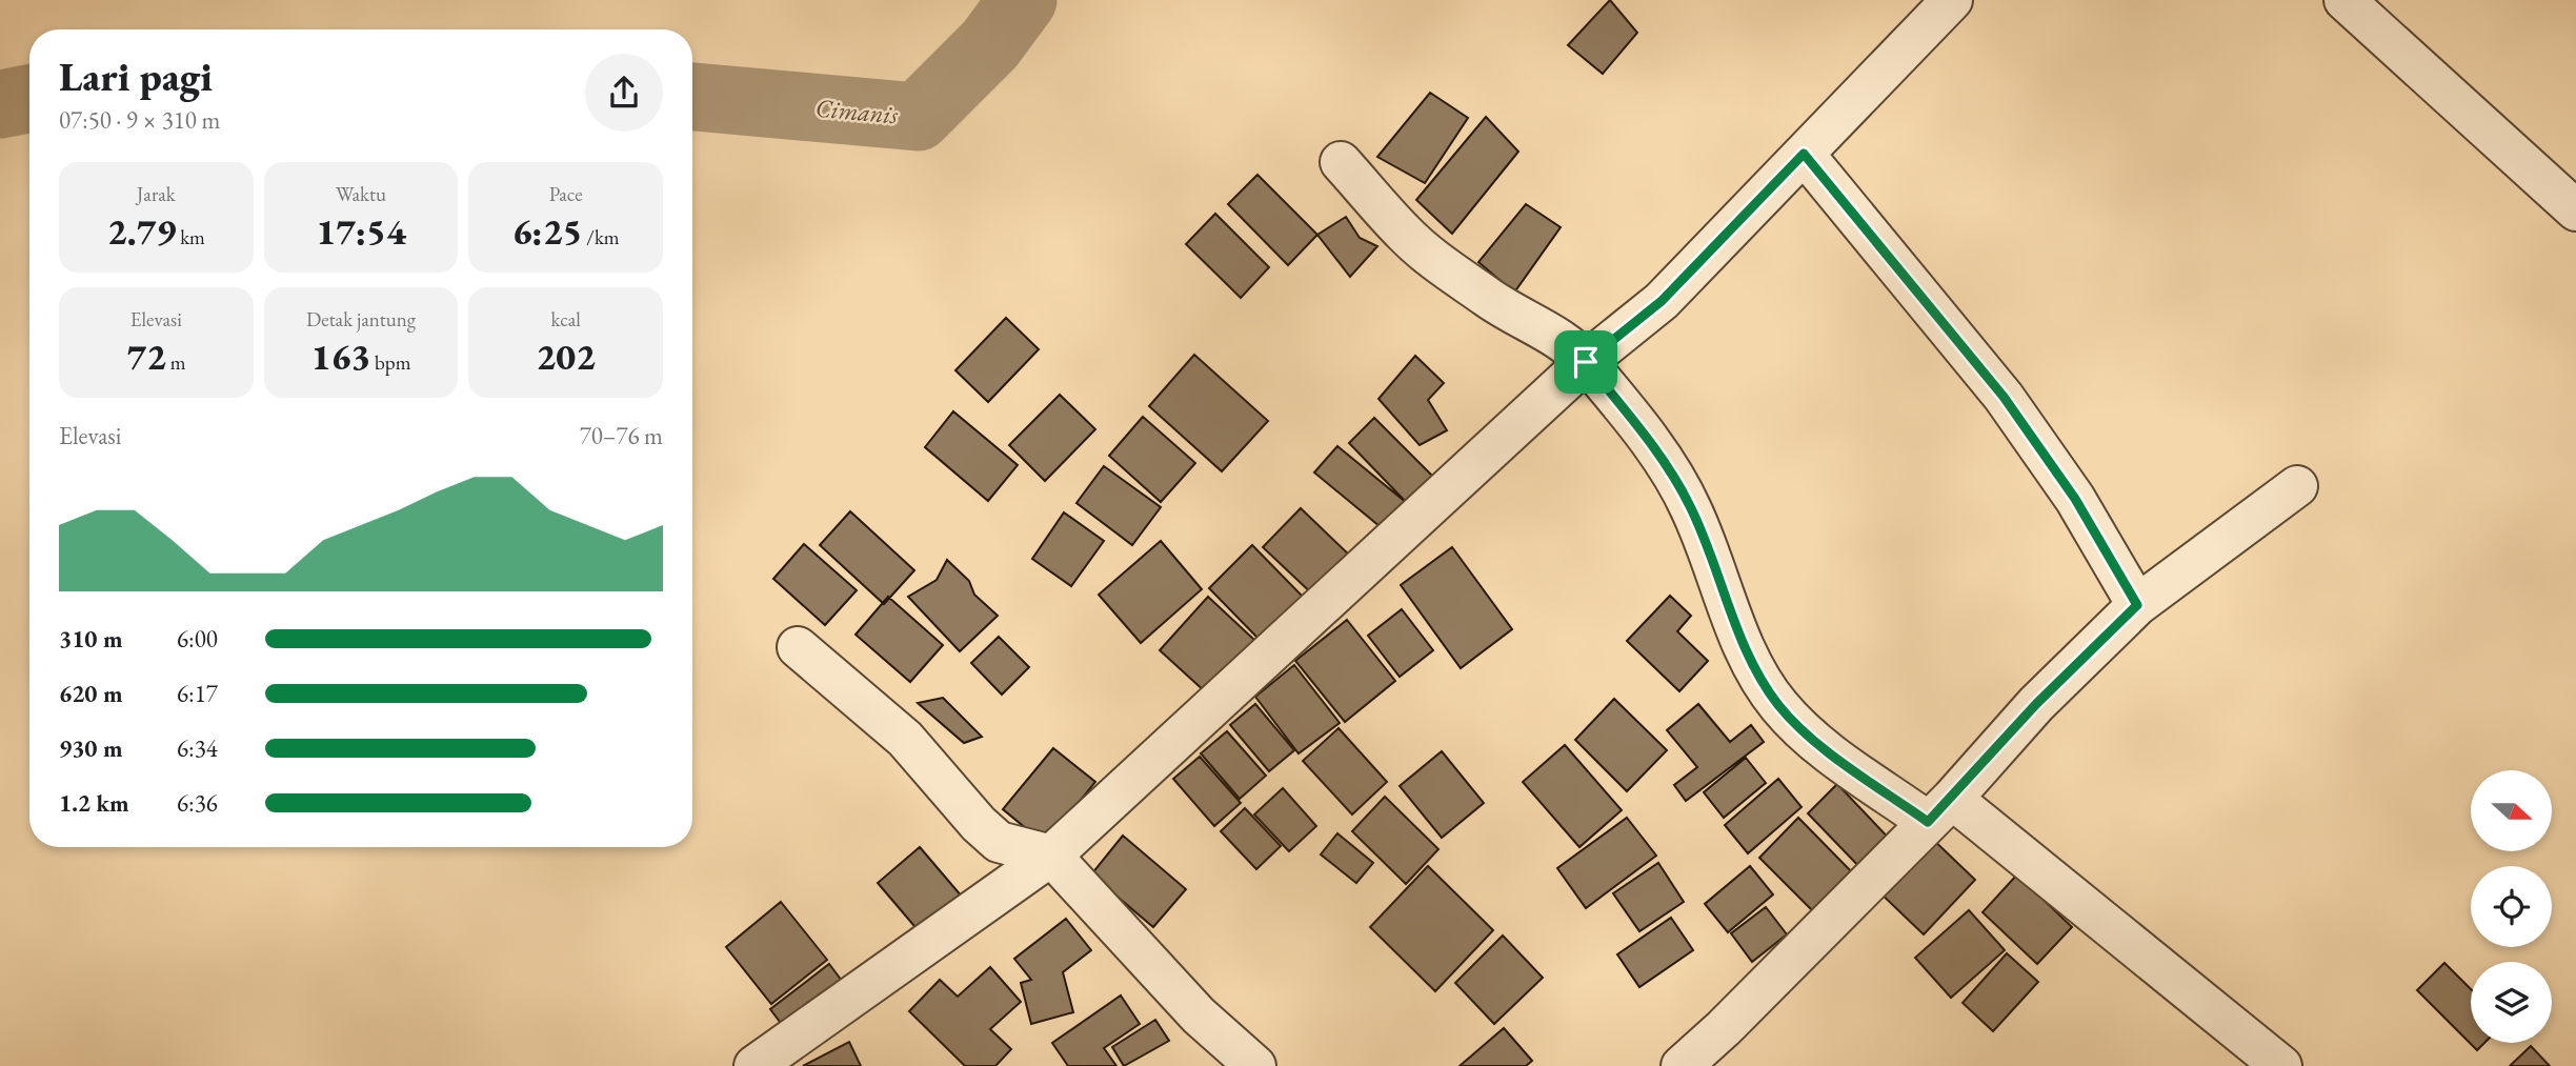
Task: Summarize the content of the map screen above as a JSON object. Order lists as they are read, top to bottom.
{
  "water": ["Cimanis"],
  "north": "right",
  "page": {
    "heading": ["Lari pagi", "07:50 · 9 × 310 m"],
    "stats": [
      ["Jarak", "2.79 km"],
      ["Waktu", "17:54"],
      ["Pace", "6:25 /km"],
      ["Elevasi", "72 m"],
      ["Detak jantung", "163 bpm"],
      ["kcal", "202"]
    ],
    "chart": ["Elevasi", "70–76 m"],
    "list": [
      {
        "name": "310 m",
        "note": "6:00"
      },
      {
        "name": "620 m",
        "note": "6:17"
      },
      {
        "name": "930 m",
        "note": "6:34"
      },
      {
        "name": "1.2 km",
        "note": "6:36"
      }
    ]
  }
}
